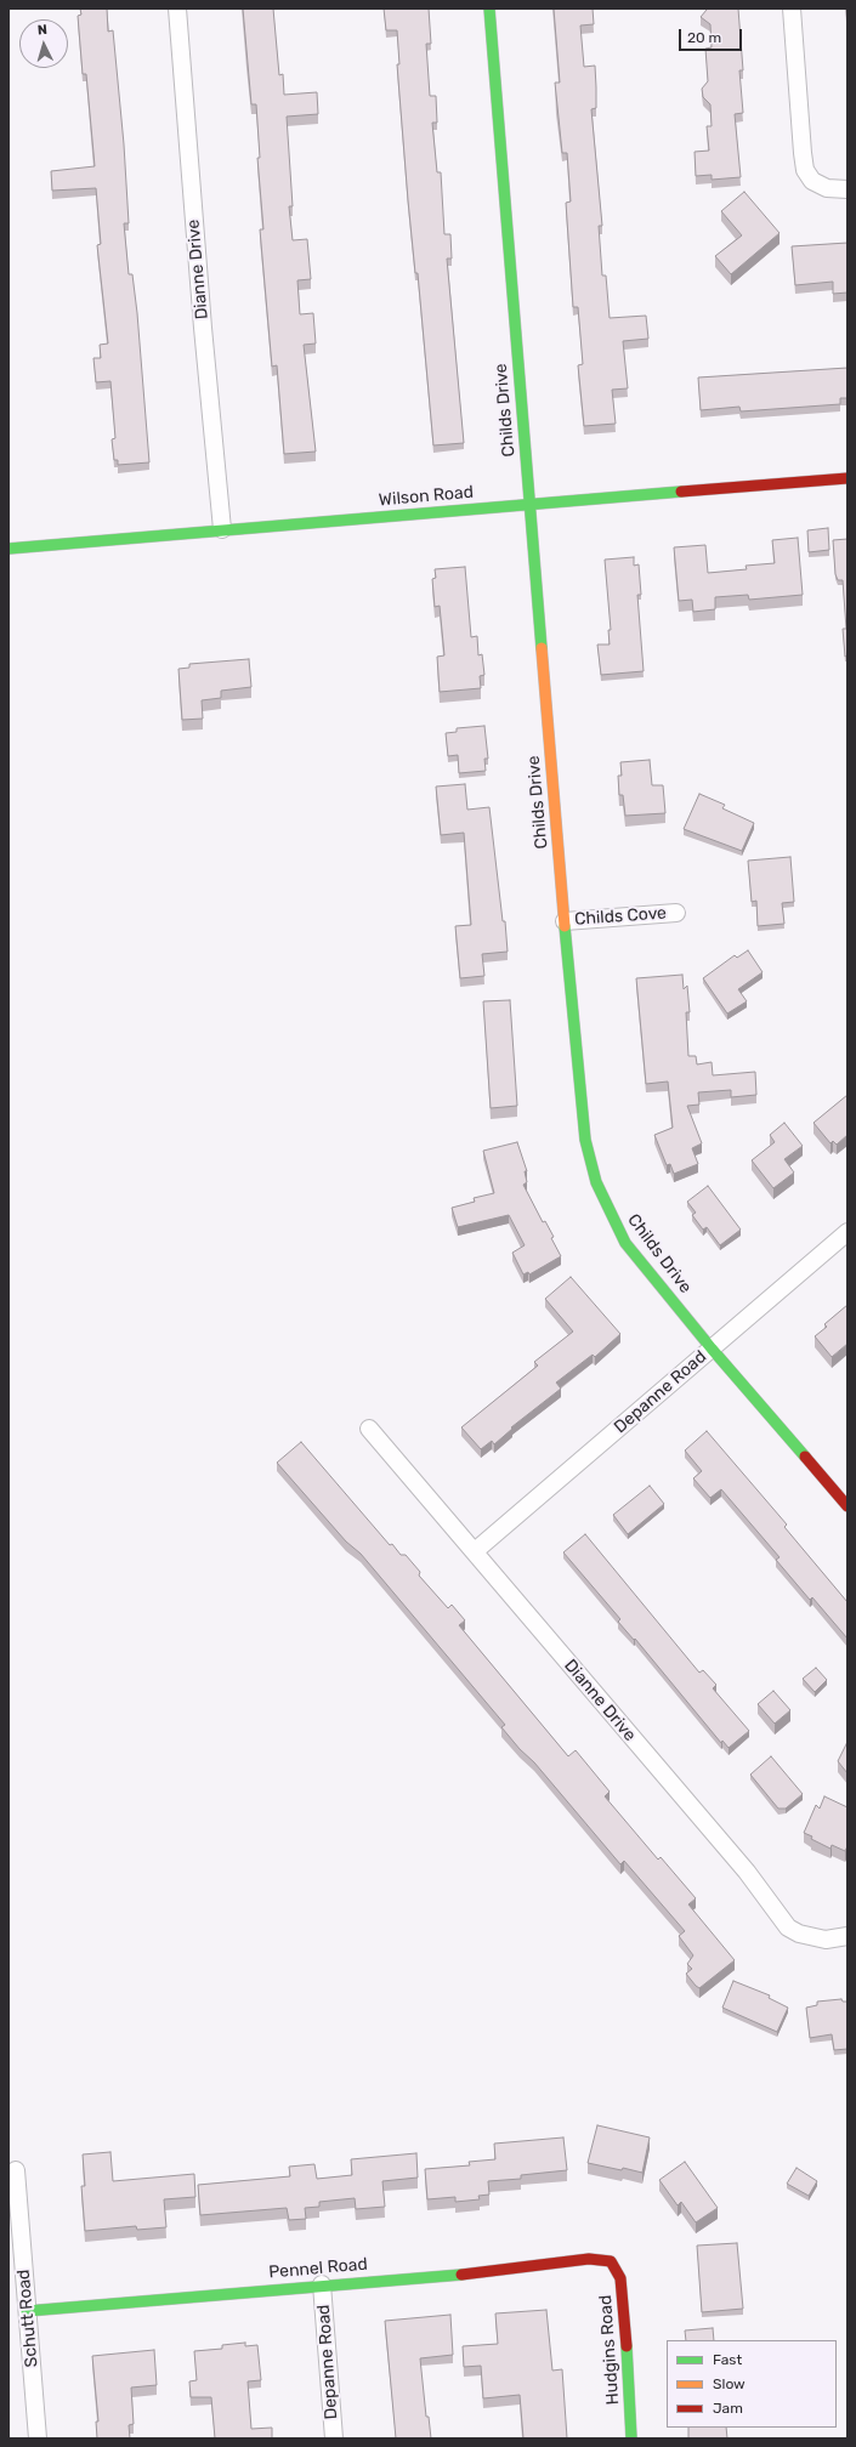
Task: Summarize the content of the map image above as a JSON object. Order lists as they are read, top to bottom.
{
  "streets": {
    "street": [
      "Dianne Drive",
      "Childs Drive",
      "Wilson Road",
      "Childs Cove",
      "Depanne Road",
      "Pennel Road",
      "Schutt Road",
      "Hudgins Road"
    ]
  },
  "crossings": [
    ["Dianne Drive", "Wilson Road"],
    ["Dianne Drive", "Depanne Road"],
    ["Childs Drive", "Wilson Road"],
    ["Childs Drive", "Childs Cove"],
    ["Childs Drive", "Depanne Road"],
    ["Depanne Road", "Pennel Road"],
    ["Pennel Road", "Schutt Road"],
    ["Pennel Road", "Hudgins Road"]
  ],
  "legend": ["Fast", "Slow", "Jam"],
  "scale_bar": "20 m",
  "north": "top"
}
